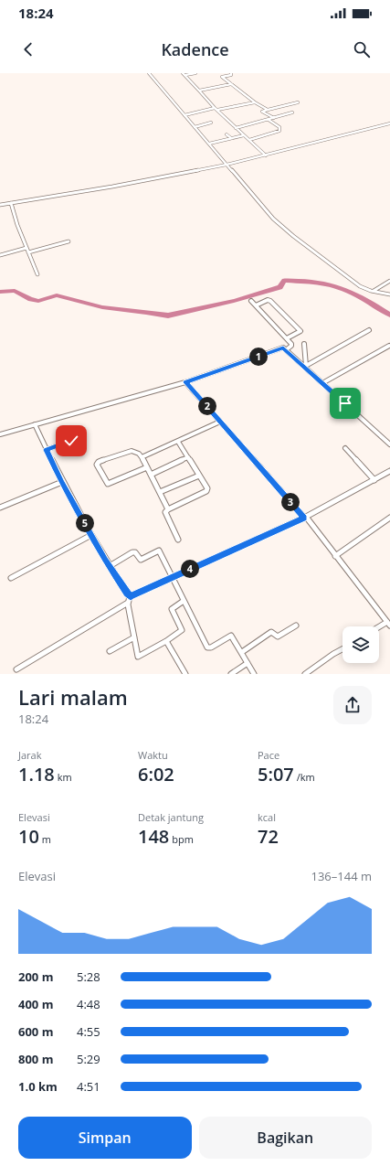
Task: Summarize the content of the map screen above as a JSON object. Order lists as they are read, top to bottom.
{
  "page": {
    "status": "18:24",
    "header": "Kadence",
    "pins": [
      "1",
      "2",
      "3",
      "5",
      "4"
    ],
    "heading": ["Lari malam", "18:24"],
    "stats": [
      ["Jarak", "1.18 km"],
      ["Waktu", "6:02"],
      ["Pace", "5:07 /km"],
      ["Elevasi", "10 m"],
      ["Detak jantung", "148 bpm"],
      ["kcal", "72"]
    ],
    "chart": ["Elevasi", "136–144 m"],
    "list": [
      {
        "name": "200 m",
        "note": "5:28"
      },
      {
        "name": "400 m",
        "note": "4:48"
      },
      {
        "name": "600 m",
        "note": "4:55"
      },
      {
        "name": "800 m",
        "note": "5:29"
      },
      {
        "name": "1.0 km",
        "note": "4:51"
      }
    ],
    "buttons": ["Simpan", "Bagikan"]
  }
}
